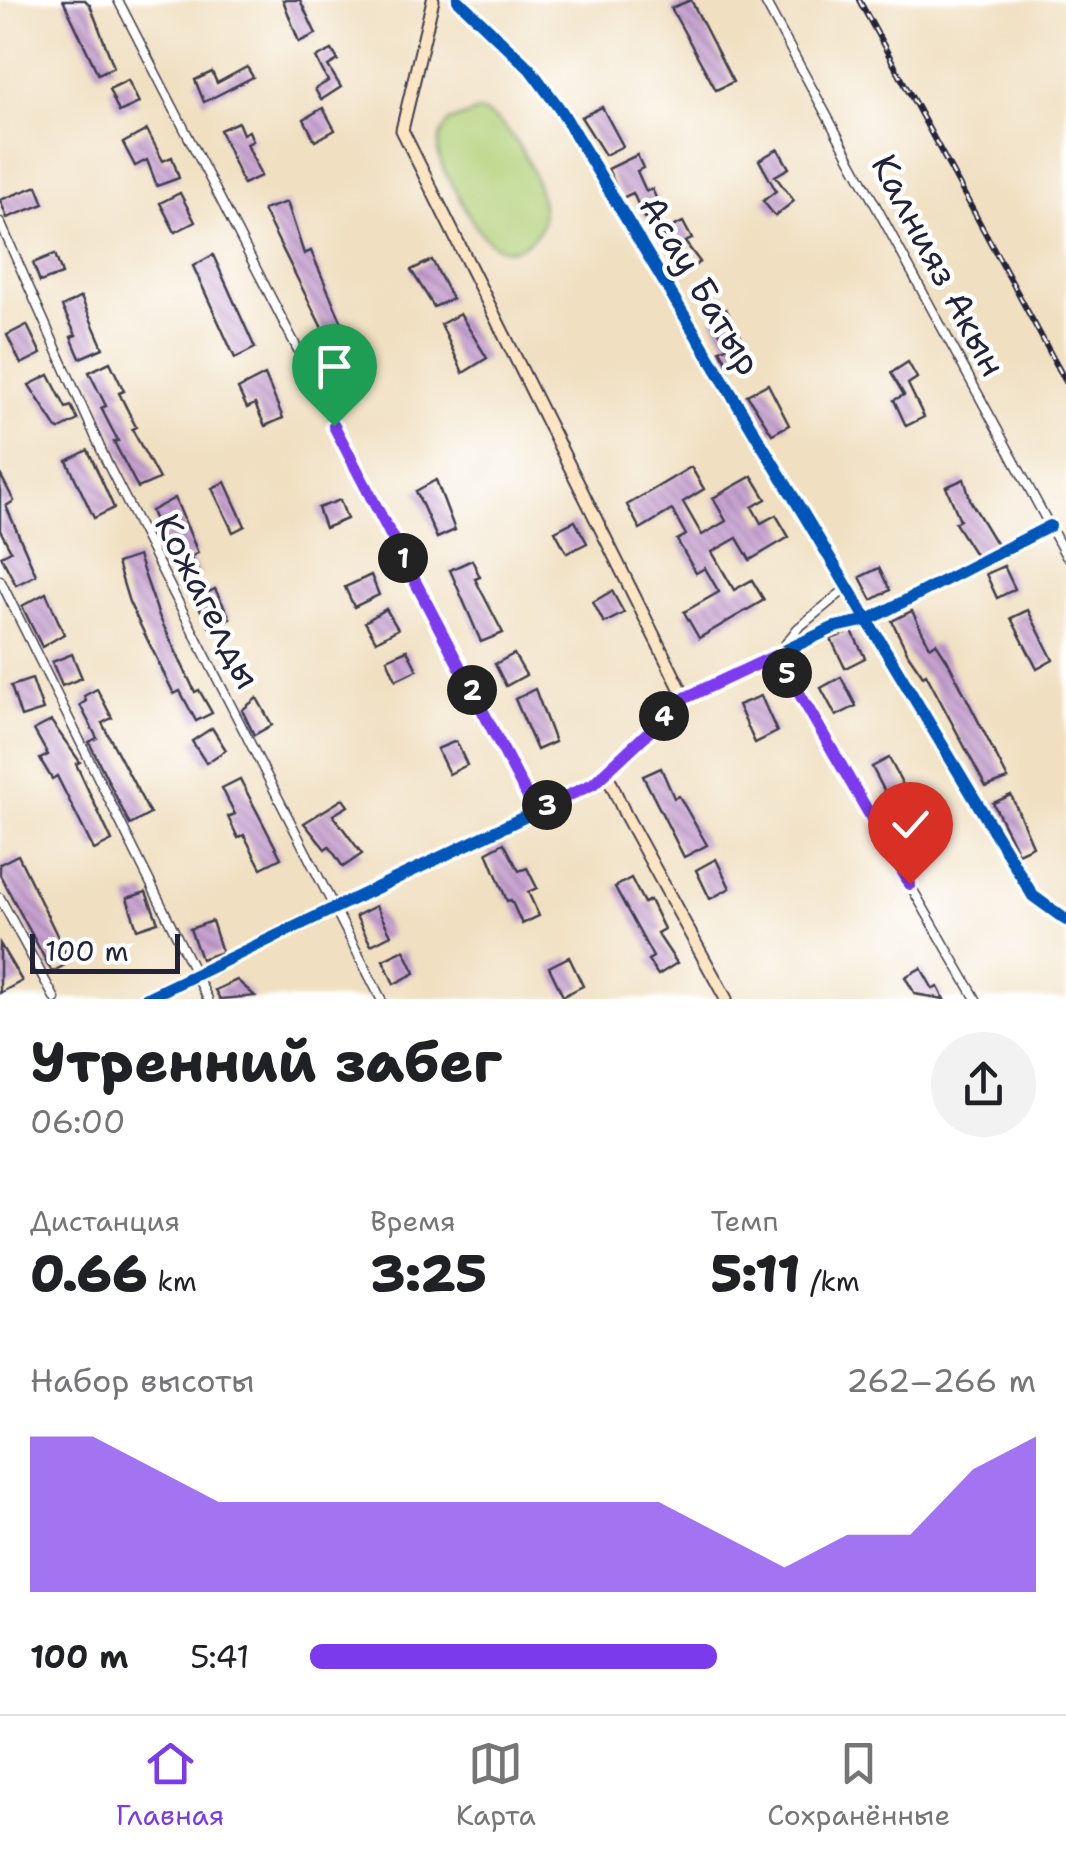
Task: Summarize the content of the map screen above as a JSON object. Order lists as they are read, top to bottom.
{
  "streets": {
    "street": ["Калнияз Акын", "Асау Батыр", "Кожагелды"]
  },
  "scale_bar": "100 m",
  "page": {
    "pins": [
      "1",
      "5",
      "2",
      "4",
      "3"
    ],
    "scale": "100 m",
    "heading": ["Утренний забег", "06:00"],
    "stats": [
      ["Дистанция", "0.66 km"],
      ["Время", "3:25"],
      ["Темп", "5:11 /km"]
    ],
    "chart": ["Набор высоты", "262–266 m"],
    "list": [
      {
        "name": "100 m",
        "note": "5:41"
      }
    ],
    "tabs": ["Главная", "Карта", "Сохранённые"]
  }
}
